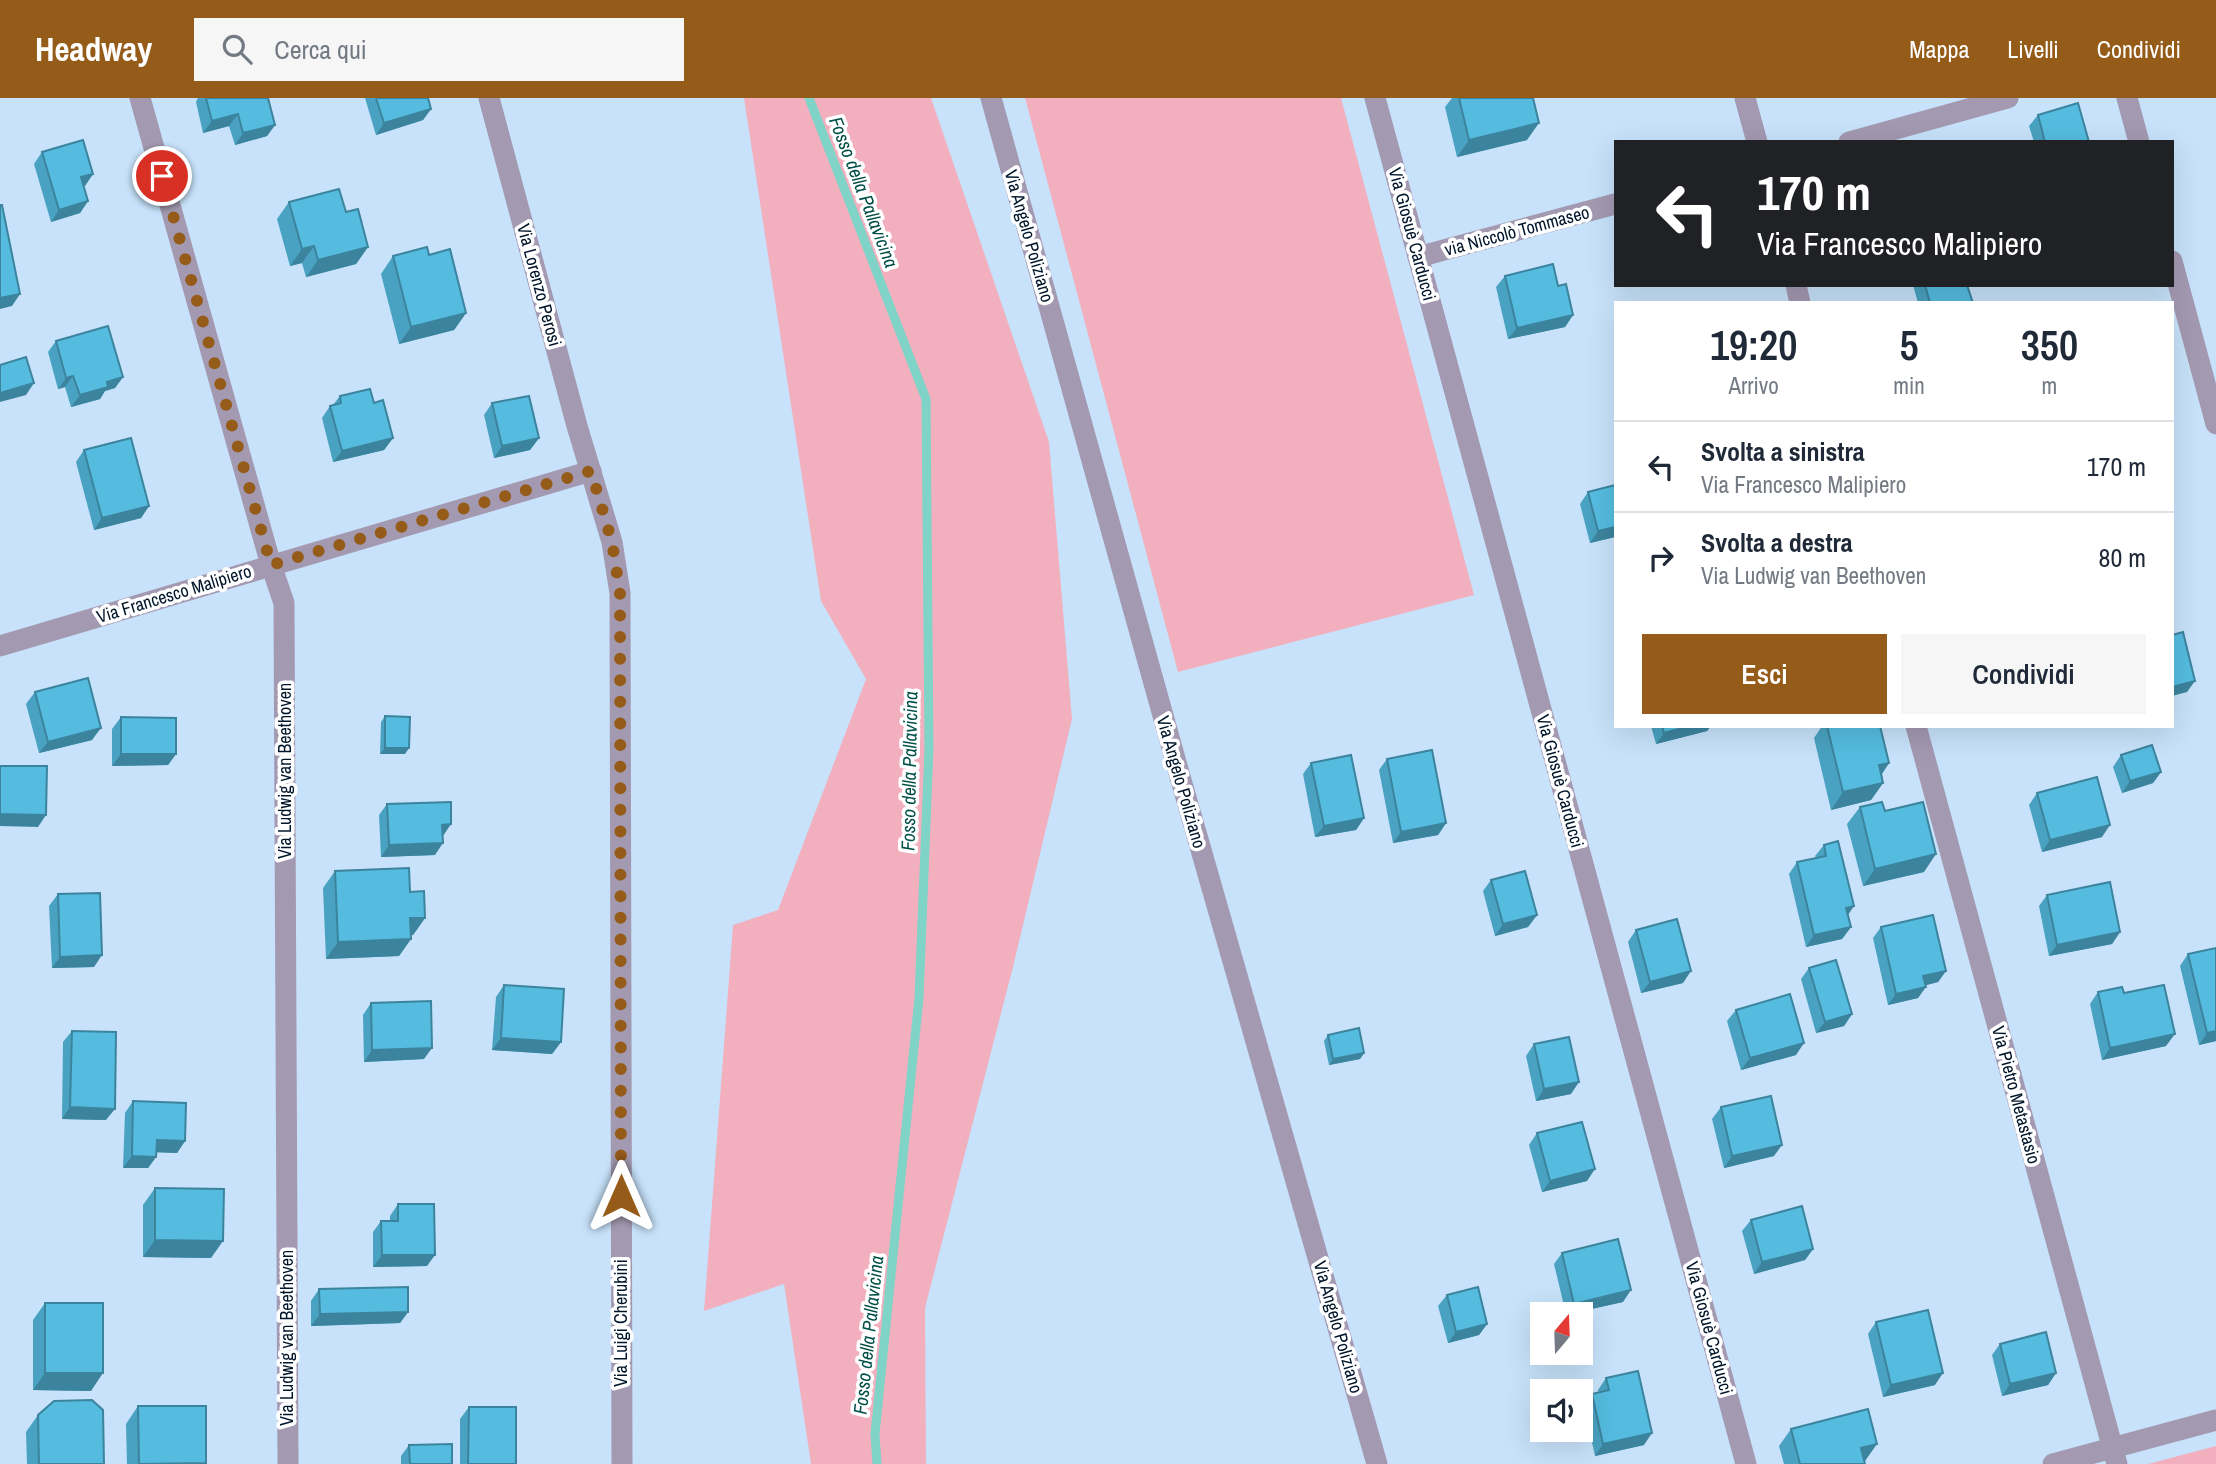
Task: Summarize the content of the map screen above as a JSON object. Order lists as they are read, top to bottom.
{
  "streets": {
    "street": [
      "via Niccolò Tommaseo",
      "Via Giosuè Carducci",
      "Via Angelo Poliziano",
      "Via Lorenzo Perosi",
      "Via Francesco Malipiero",
      "Via Ludwig van Beethoven",
      "Via Pietro Metastasio",
      "Via Luigi Cherubini"
    ]
  },
  "crossings": [
    ["via Niccolò Tommaseo", "Via Giosuè Carducci"],
    ["Via Lorenzo Perosi", "Via Francesco Malipiero"],
    ["Via Lorenzo Perosi", "Via Luigi Cherubini"],
    ["Via Francesco Malipiero", "Via Ludwig van Beethoven"],
    ["Via Francesco Malipiero", "Via Luigi Cherubini"]
  ],
  "water": ["Fosso della Pallavicina"],
  "north": "top",
  "page": {
    "header": "Headway",
    "search": "Cerca qui",
    "nav": ["Mappa", "Livelli", "Condividi"],
    "turn": ["170 m", "Via Francesco Malipiero"],
    "eta": [
      "19:20",
      "Arrivo",
      "5",
      "min",
      "350",
      "m"
    ],
    "list": [
      {
        "name": "Svolta a sinistra",
        "note": "Via Francesco Malipiero",
        "value": "170 m"
      },
      {
        "name": "Svolta a destra",
        "note": "Via Ludwig van Beethoven",
        "value": "80 m"
      }
    ],
    "buttons": ["Esci", "Condividi"]
  }
}
